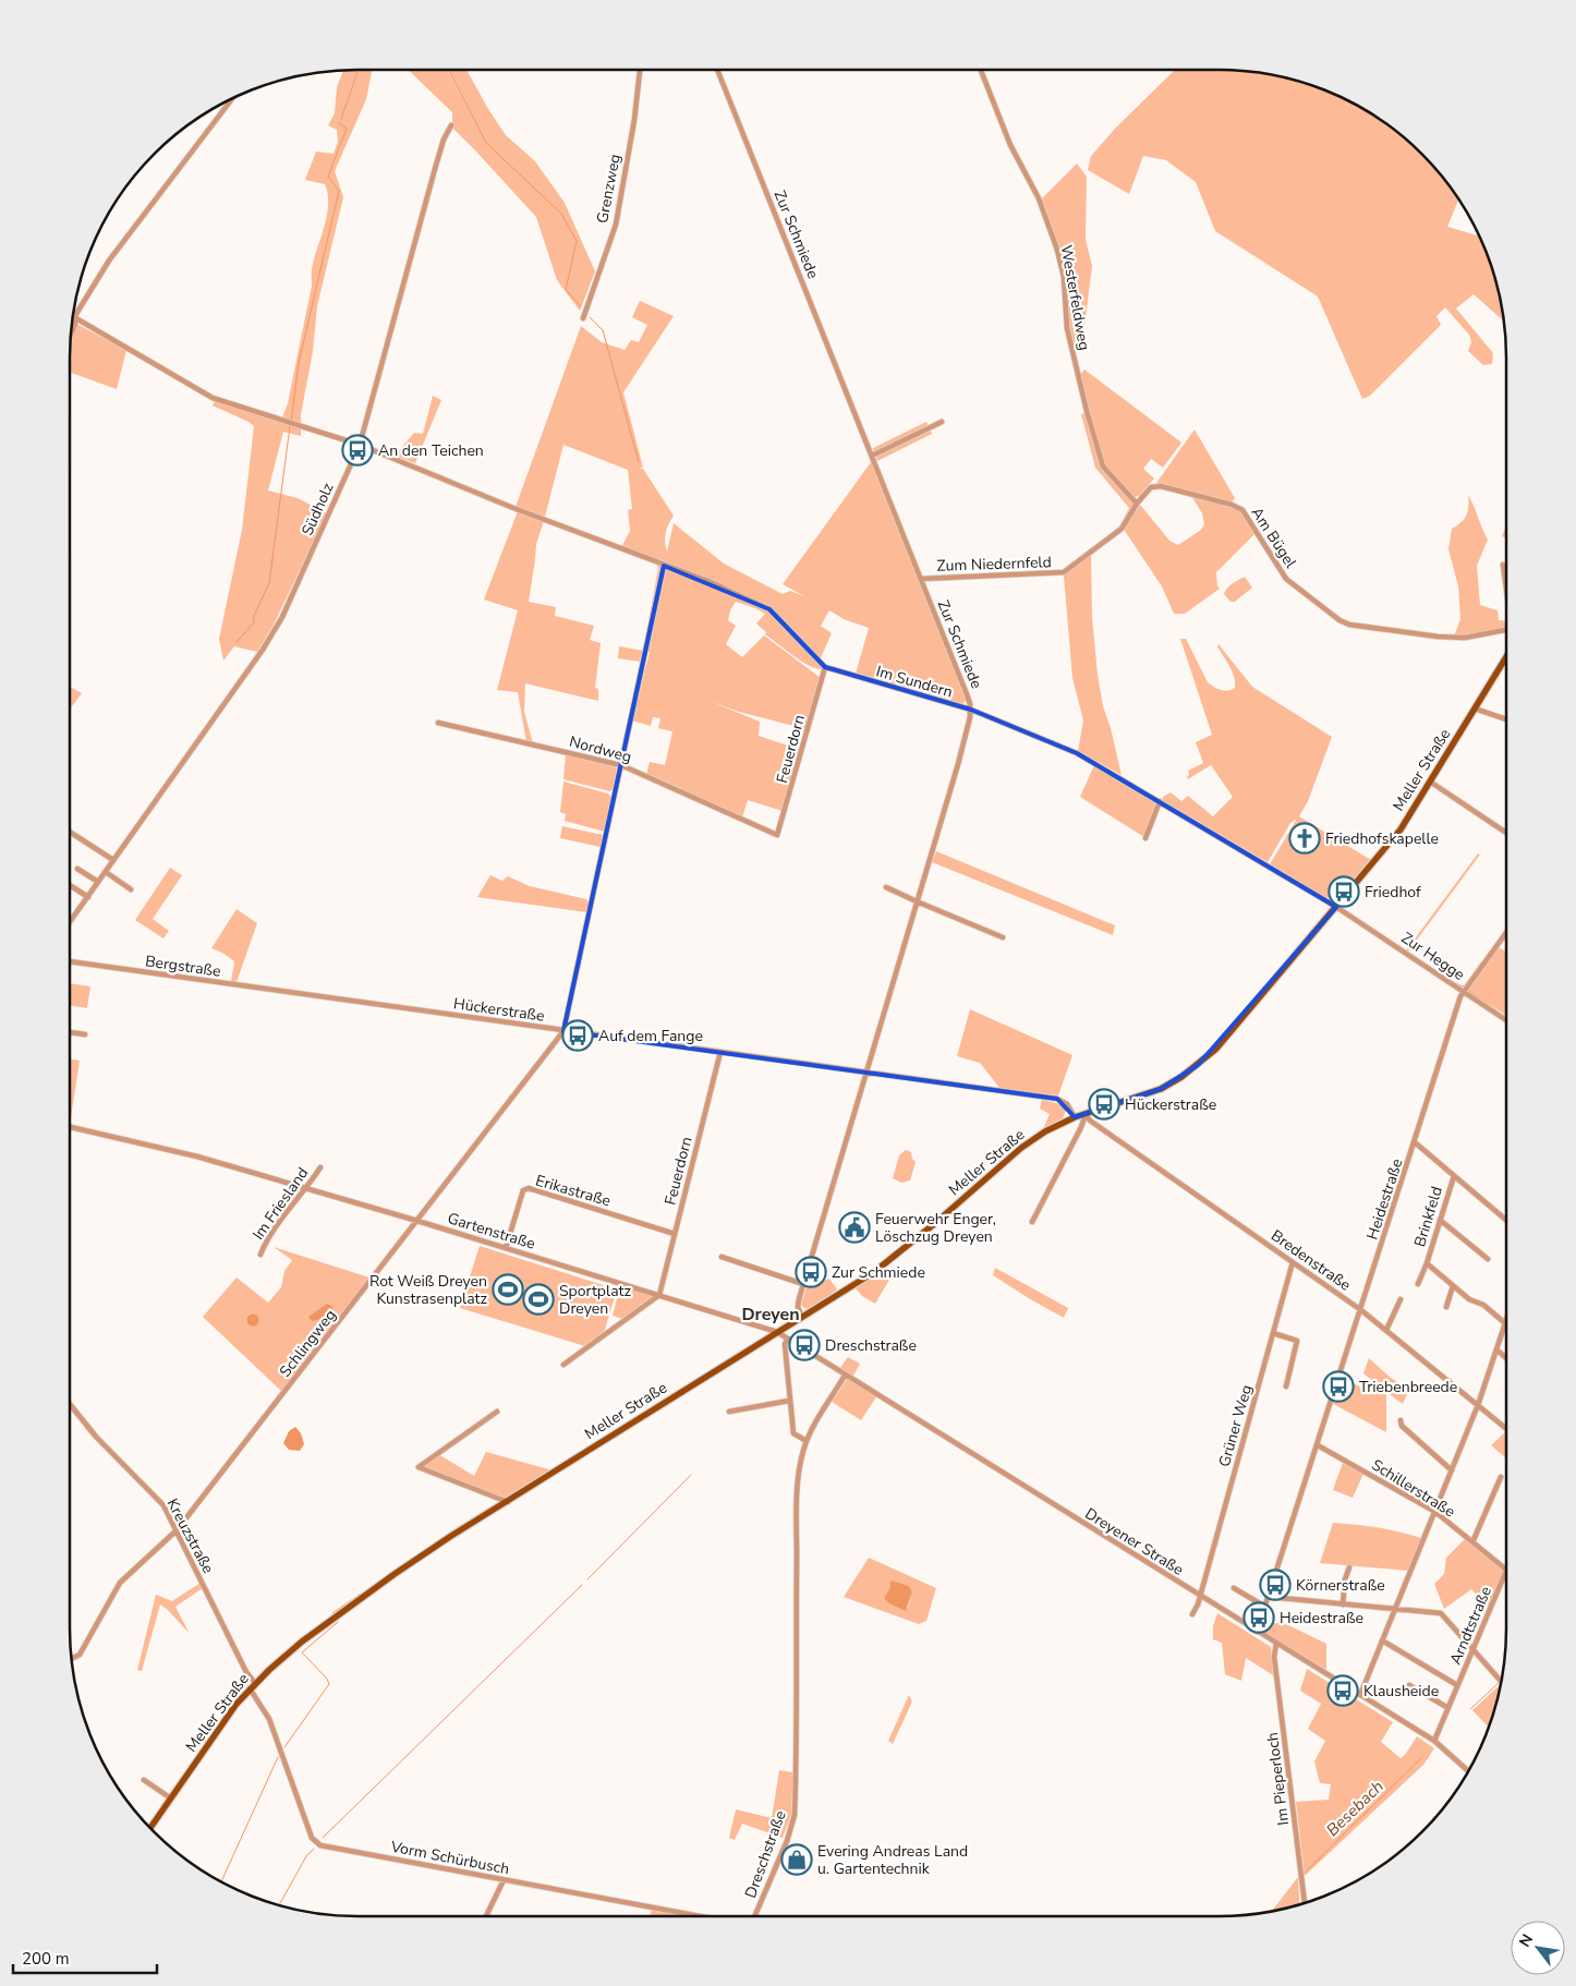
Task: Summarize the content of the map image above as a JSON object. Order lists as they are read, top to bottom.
{
  "streets": {
    "main road": ["Meller Straße"],
    "street": [
      "Grenzweg",
      "Zur Schmiede",
      "Westerfeldweg",
      "Südholz",
      "Am Bügel",
      "Zum Niedernfeld",
      "Im Sundern",
      "Nordweg",
      "Feuerdorn",
      "Zur Hegge",
      "Bergstraße",
      "Hückerstraße",
      "Erikastraße",
      "Heidestraße",
      "Im Friesland",
      "Brinkfeld",
      "Gartenstraße",
      "Bredenstraße",
      "Schlingweg",
      "Grüner Weg",
      "Schillerstraße",
      "Kreuzstraße",
      "Dreyener Straße",
      "Arndtstraße",
      "Im Pieperloch",
      "Dreschstraße",
      "Vorm Schürbusch"
    ]
  },
  "crossings": [
    ["Zur Schmiede", "Zum Niedernfeld"],
    ["Zur Schmiede", "Im Sundern"],
    ["Zur Schmiede", "Meller Straße"],
    ["Zur Schmiede", "Hückerstraße"],
    ["Westerfeldweg", "Am Bügel"],
    ["Westerfeldweg", "Zum Niedernfeld"],
    ["Südholz", "Im Sundern"],
    ["Am Bügel", "Zum Niedernfeld"],
    ["Im Sundern", "Feuerdorn"],
    ["Im Sundern", "Meller Straße"],
    ["Im Sundern", "Zur Hegge"],
    ["Nordweg", "Feuerdorn"],
    ["Feuerdorn", "Hückerstraße"],
    ["Feuerdorn", "Erikastraße"],
    ["Feuerdorn", "Gartenstraße"],
    ["Meller Straße", "Zur Hegge"],
    ["Meller Straße", "Hückerstraße"],
    ["Meller Straße", "Gartenstraße"],
    ["Meller Straße", "Bredenstraße"],
    ["Meller Straße", "Kreuzstraße"],
    ["Meller Straße", "Dreyener Straße"],
    ["Meller Straße", "Vorm Schürbusch"],
    ["Zur Hegge", "Heidestraße"],
    ["Bergstraße", "Hückerstraße"],
    ["Hückerstraße", "Schlingweg"],
    ["Erikastraße", "Gartenstraße"],
    ["Heidestraße", "Bredenstraße"],
    ["Heidestraße", "Schillerstraße"],
    ["Heidestraße", "Dreyener Straße"],
    ["Im Friesland", "Gartenstraße"],
    ["Gartenstraße", "Schlingweg"],
    ["Gartenstraße", "Dreyener Straße"],
    ["Bredenstraße", "Grüner Weg"],
    ["Schlingweg", "Kreuzstraße"],
    ["Grüner Weg", "Dreyener Straße"],
    ["Schillerstraße", "Arndtstraße"],
    ["Kreuzstraße", "Vorm Schürbusch"],
    ["Dreyener Straße", "Arndtstraße"],
    ["Dreyener Straße", "Im Pieperloch"],
    ["Dreyener Straße", "Dreschstraße"]
  ],
  "districts": ["Dreyen"],
  "water": ["Besebach"],
  "places": {
    "bus stop": [
      "An den Teichen",
      "Friedhof",
      "Auf dem Fange",
      "Hückerstraße",
      "Zur Schmiede",
      "Dreschstraße",
      "Triebenbreede",
      "Körnerstraße",
      "Heidestraße",
      "Klausheide"
    ],
    "church": ["Friedhofskapelle"],
    "public building": ["Feuerwehr Enger, Löschzug Dreyen"],
    "sports": ["Rot Weiß Dreyen Kunstrasenplatz", "Sportplatz Dreyen"],
    "shop": ["Evering Andreas Land u. Gartentechnik"]
  },
  "scale_bar": "200 m",
  "north": "top left"
}
